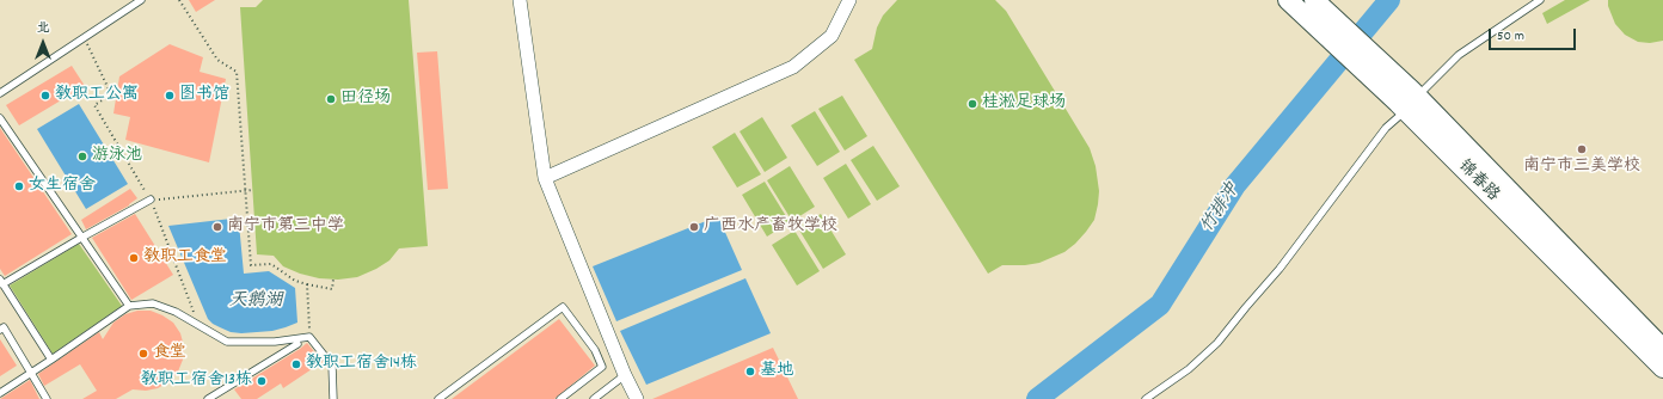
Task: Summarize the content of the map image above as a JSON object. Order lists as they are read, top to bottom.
{
  "streets": {
    "main road": ["锦春路"]
  },
  "water": ["竹排冲", "天鹅湖"],
  "places": [
    "教职工公寓",
    "图书馆",
    "田径场",
    "桂淞足球场",
    "南宁市三美学校",
    "游泳池",
    "女生宿舍",
    "南宁市第三中学",
    "广西水产畜牧学校",
    "教职工食堂",
    "食堂",
    "教职工宿舍14栋",
    "基地",
    "教职工宿舍13栋"
  ],
  "scale_bar": "50 m",
  "north": "top"
}
